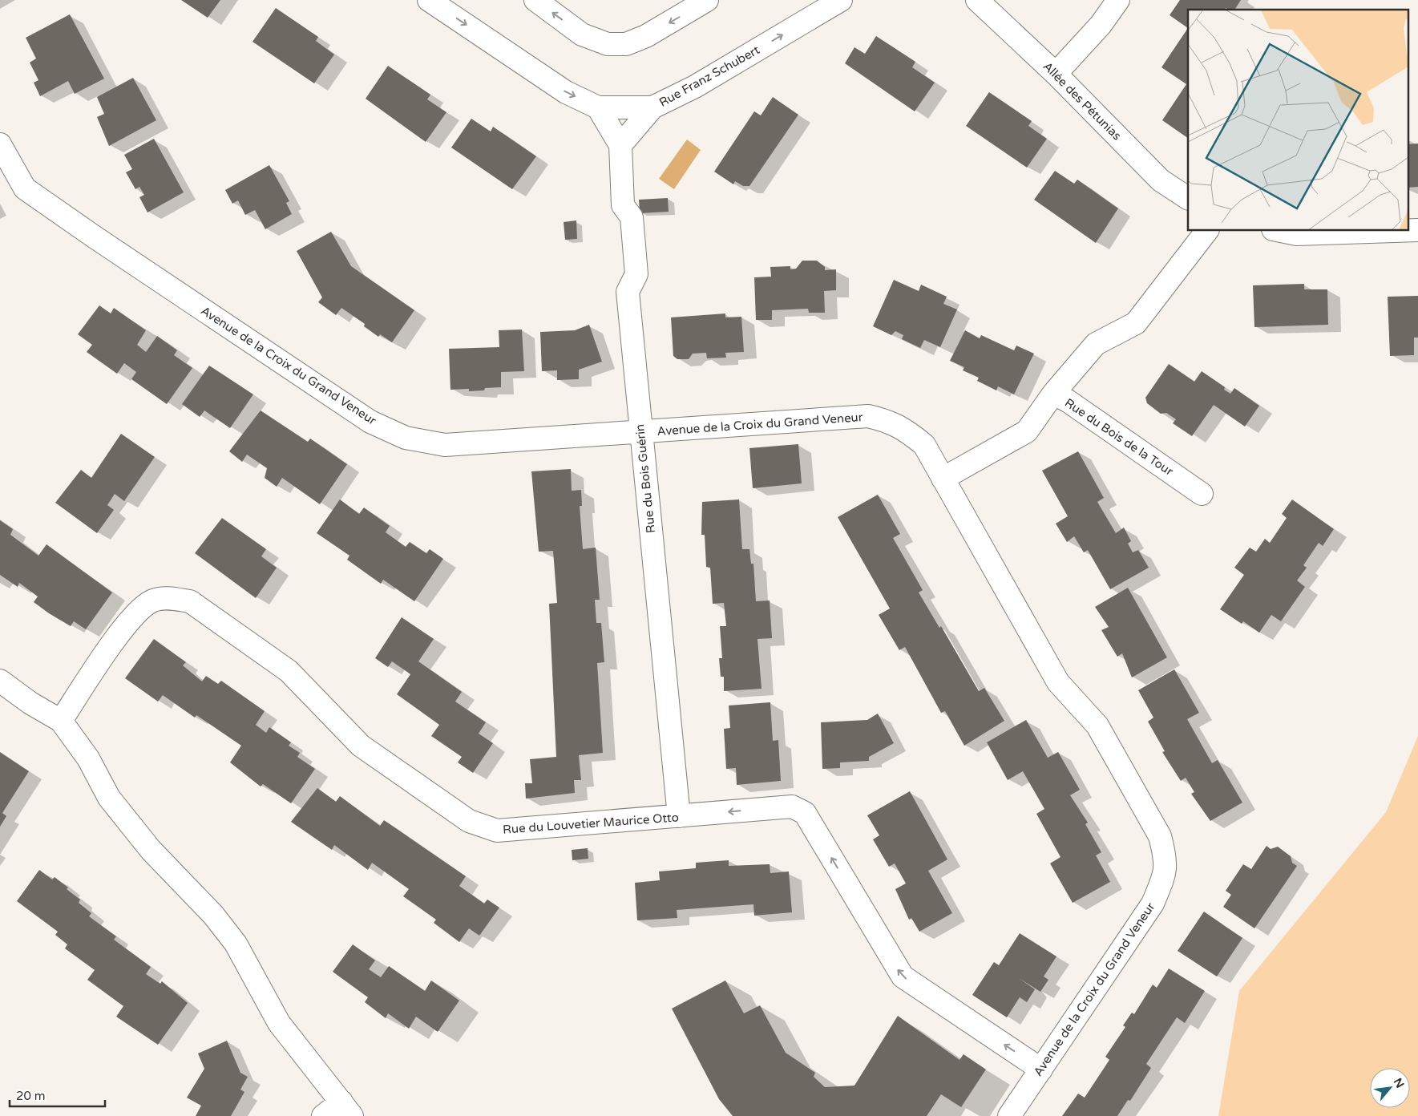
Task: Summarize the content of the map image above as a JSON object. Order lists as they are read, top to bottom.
{
  "streets": {
    "street": [
      "Rue Franz Schubert",
      "Allée des Pétunias",
      "Avenue de la Croix du Grand Veneur",
      "Rue du Bois de la Tour",
      "Rue du Bois Guérin",
      "Rue du Louvetier Maurice Otto"
    ]
  },
  "crossings": [
    ["Rue Franz Schubert", "Rue du Bois Guérin"],
    ["Avenue de la Croix du Grand Veneur", "Rue du Bois de la Tour"],
    ["Avenue de la Croix du Grand Veneur", "Rue du Bois Guérin"],
    ["Avenue de la Croix du Grand Veneur", "Rue du Louvetier Maurice Otto"],
    ["Rue du Bois Guérin", "Rue du Louvetier Maurice Otto"]
  ],
  "one_way": ["Rue Franz Schubert", "Rue du Louvetier Maurice Otto"],
  "scale_bar": "20 m",
  "north": "top right"
}
